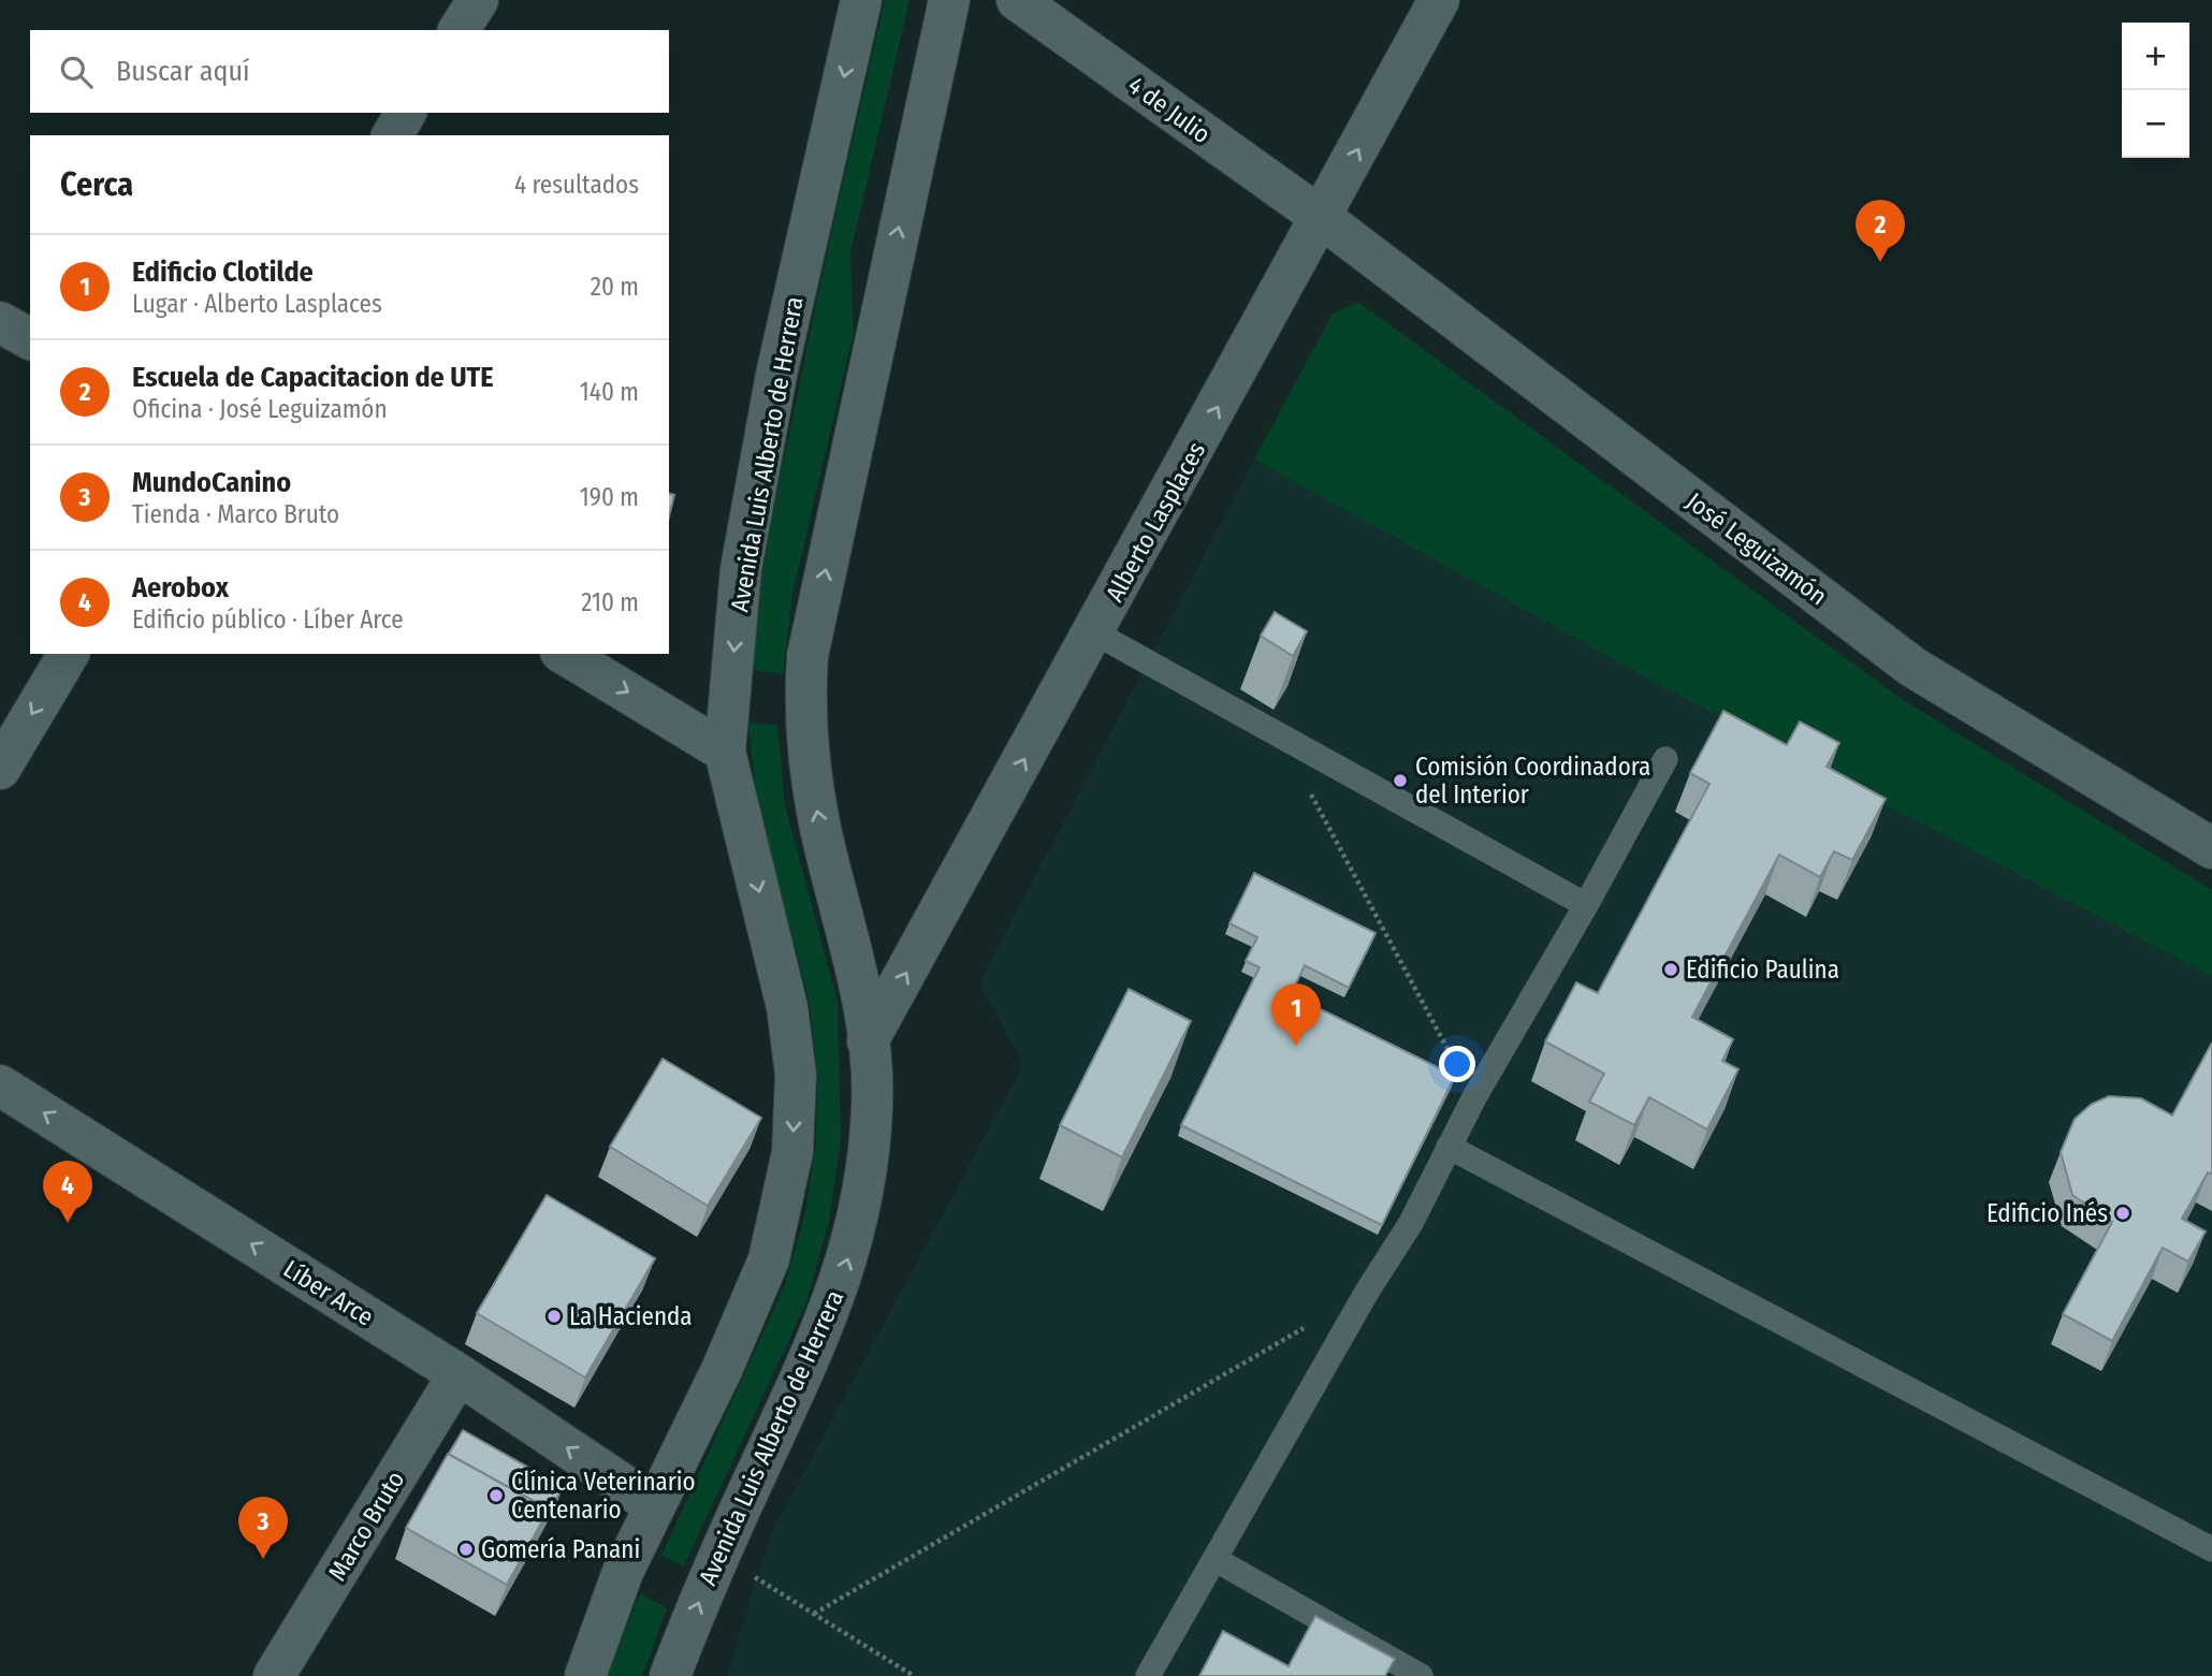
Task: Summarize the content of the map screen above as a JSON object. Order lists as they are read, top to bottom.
{
  "streets": {
    "street": [
      "4 de Julio",
      "Avenida Luis Alberto de Herrera",
      "Alberto Lasplaces",
      "José Leguizamón",
      "Líber Arce",
      "Marco Bruto"
    ]
  },
  "crossings": [
    ["4 de Julio", "Alberto Lasplaces"],
    ["4 de Julio", "José Leguizamón"],
    ["Avenida Luis Alberto de Herrera", "Alberto Lasplaces"],
    ["Avenida Luis Alberto de Herrera", "Líber Arce"],
    ["Alberto Lasplaces", "José Leguizamón"],
    ["Líber Arce", "Marco Bruto"]
  ],
  "one_way": ["Alberto Lasplaces", "Líber Arce"],
  "places": [
    "Comisión Coordinadora del Interior",
    "Edificio Paulina",
    "Edificio Inés",
    "La Hacienda",
    "Clínica Veterinario Centenario",
    "Gomería Panani"
  ],
  "page": {
    "map_buttons": ["+", "−"],
    "search": "Buscar aquí",
    "heading": ["Cerca", "4 resultados"],
    "pins": [
      "2",
      "1",
      "4",
      "3"
    ],
    "list": [
      {
        "mark": "1",
        "name": "Edificio Clotilde",
        "note": "Lugar · Alberto Lasplaces",
        "value": "20 m"
      },
      {
        "mark": "2",
        "name": "Escuela de Capacitacion de UTE",
        "note": "Oficina · José Leguizamón",
        "value": "140 m"
      },
      {
        "mark": "3",
        "name": "MundoCanino",
        "note": "Tienda · Marco Bruto",
        "value": "190 m"
      },
      {
        "mark": "4",
        "name": "Aerobox",
        "note": "Edificio público · Líber Arce",
        "value": "210 m"
      }
    ]
  }
}
